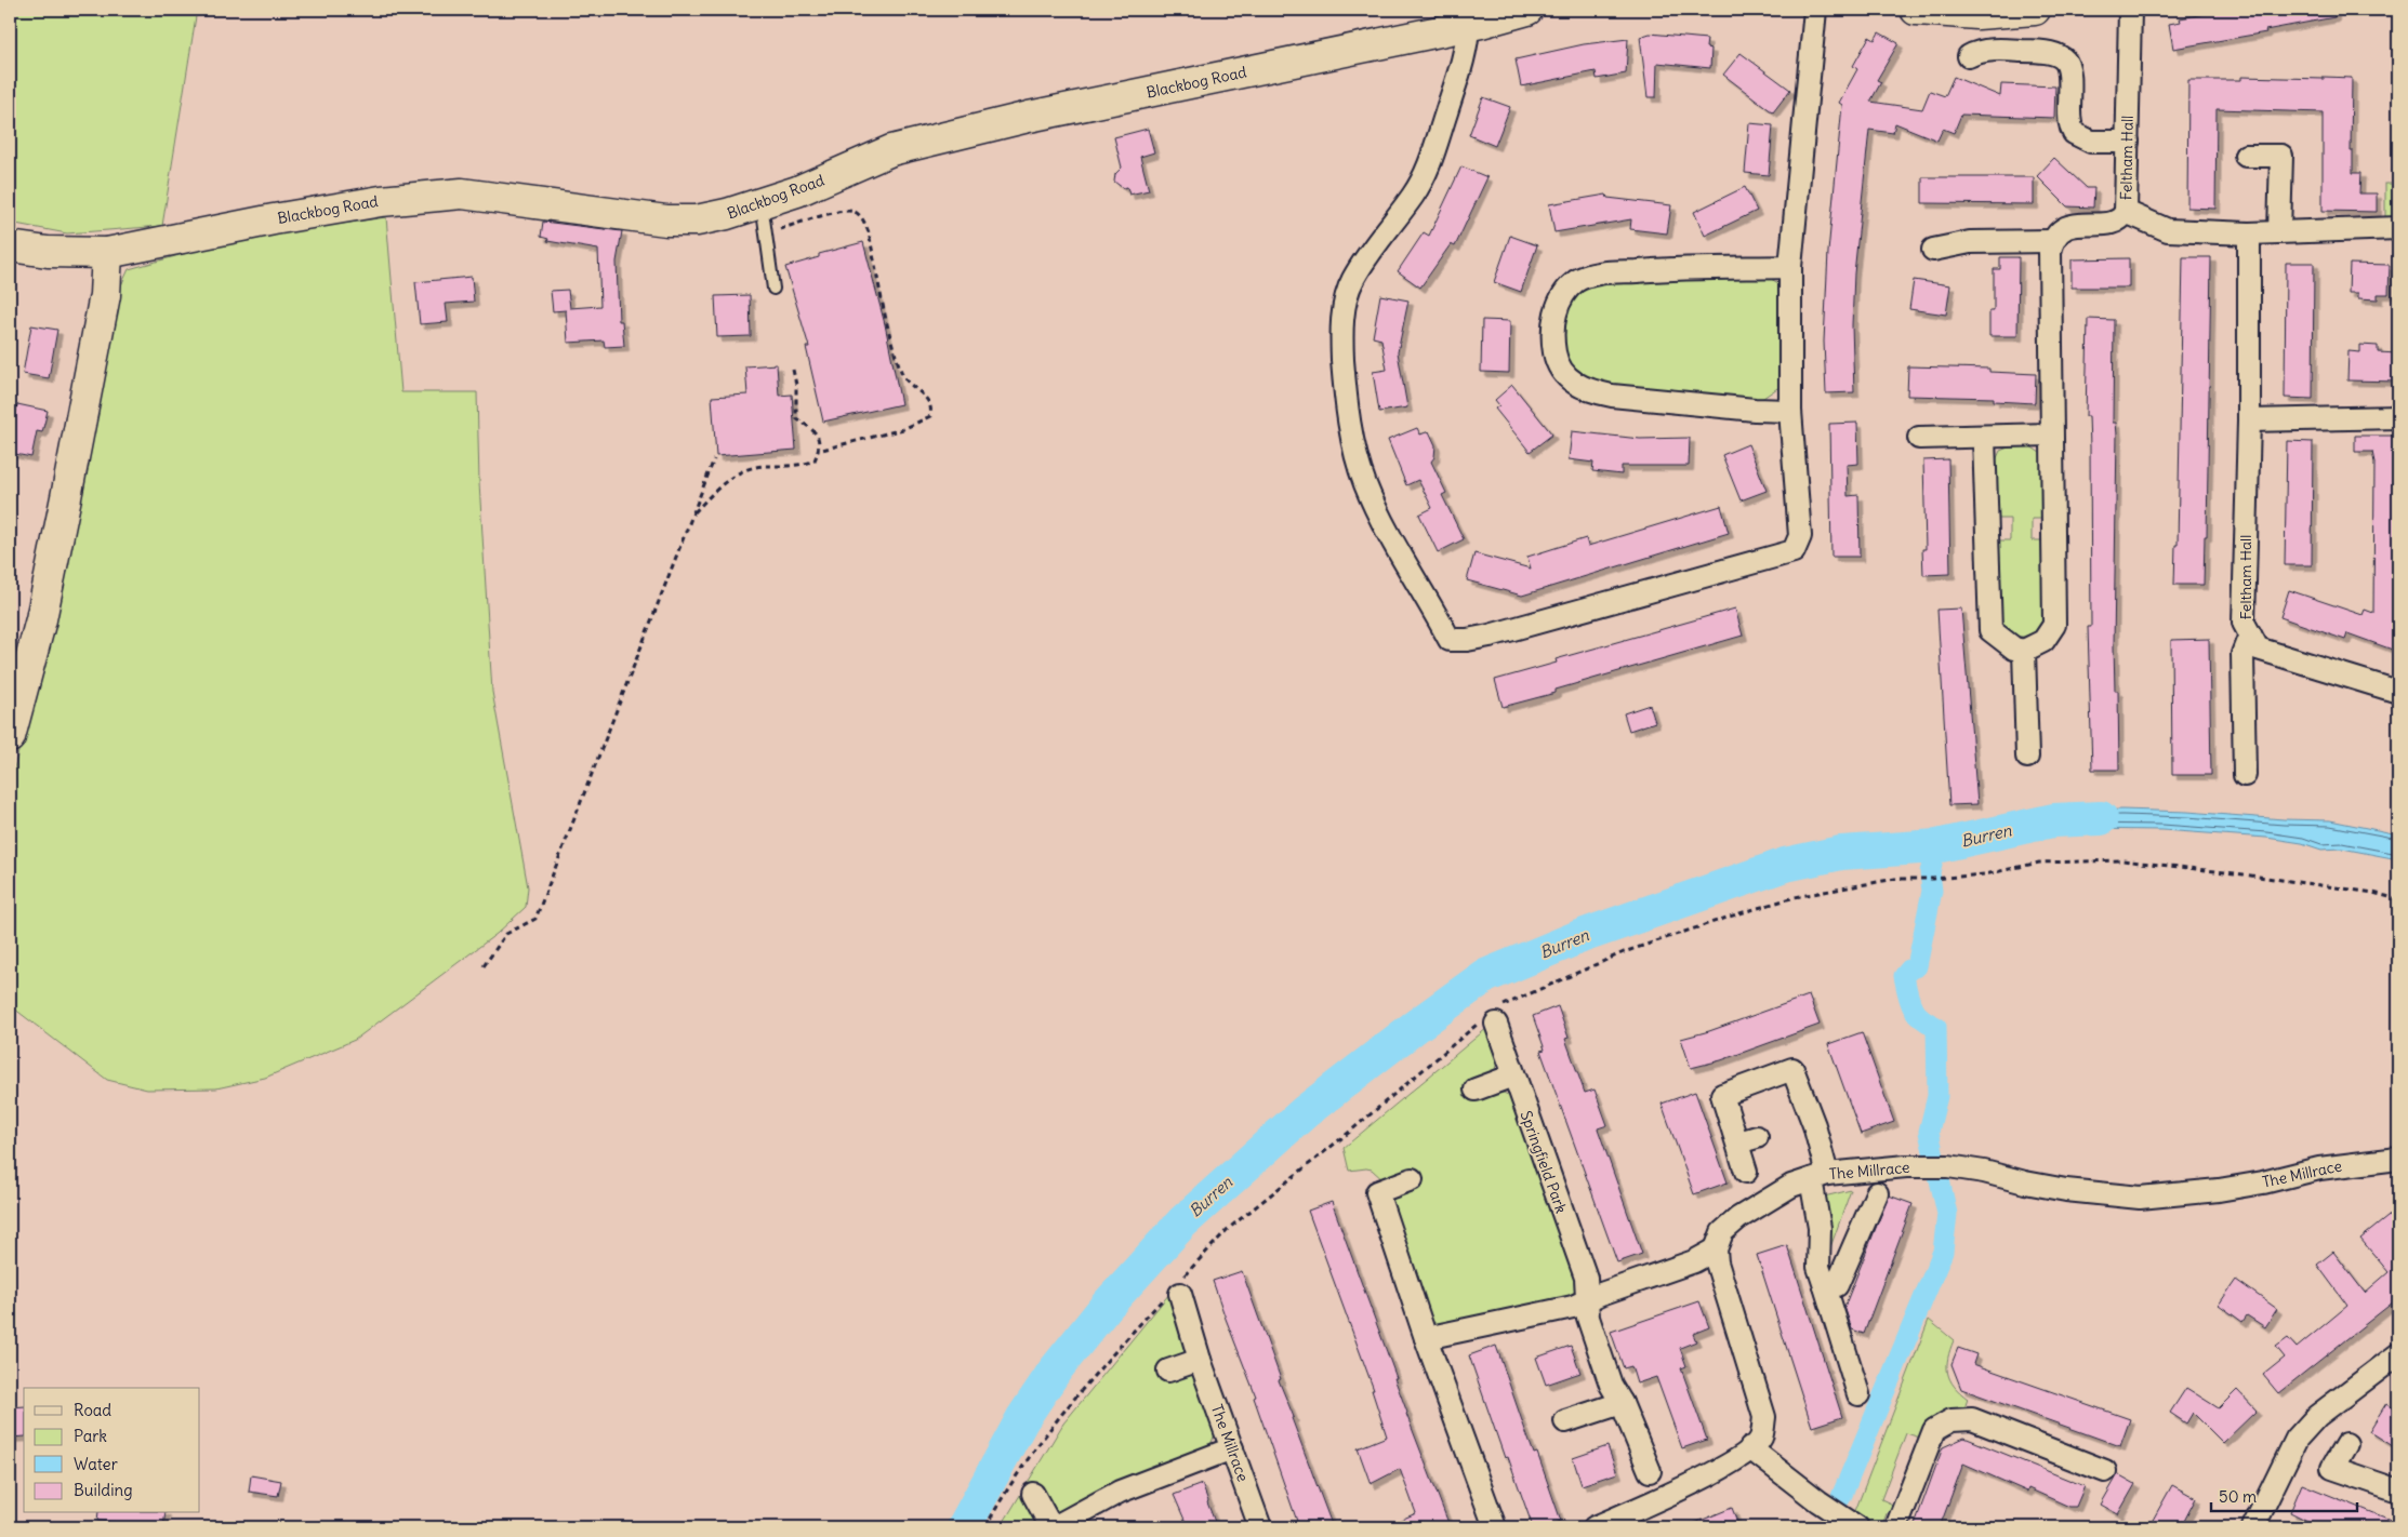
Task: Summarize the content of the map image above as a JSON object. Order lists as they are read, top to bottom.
{
  "streets": {
    "street": [
      "Blackbog Road",
      "Feltham Hall",
      "Springfield Park",
      "The Millrace"
    ]
  },
  "water": ["Burren"],
  "legend": [
    "Road",
    "Park",
    "Water",
    "Building"
  ],
  "scale_bar": "50 m"
}
